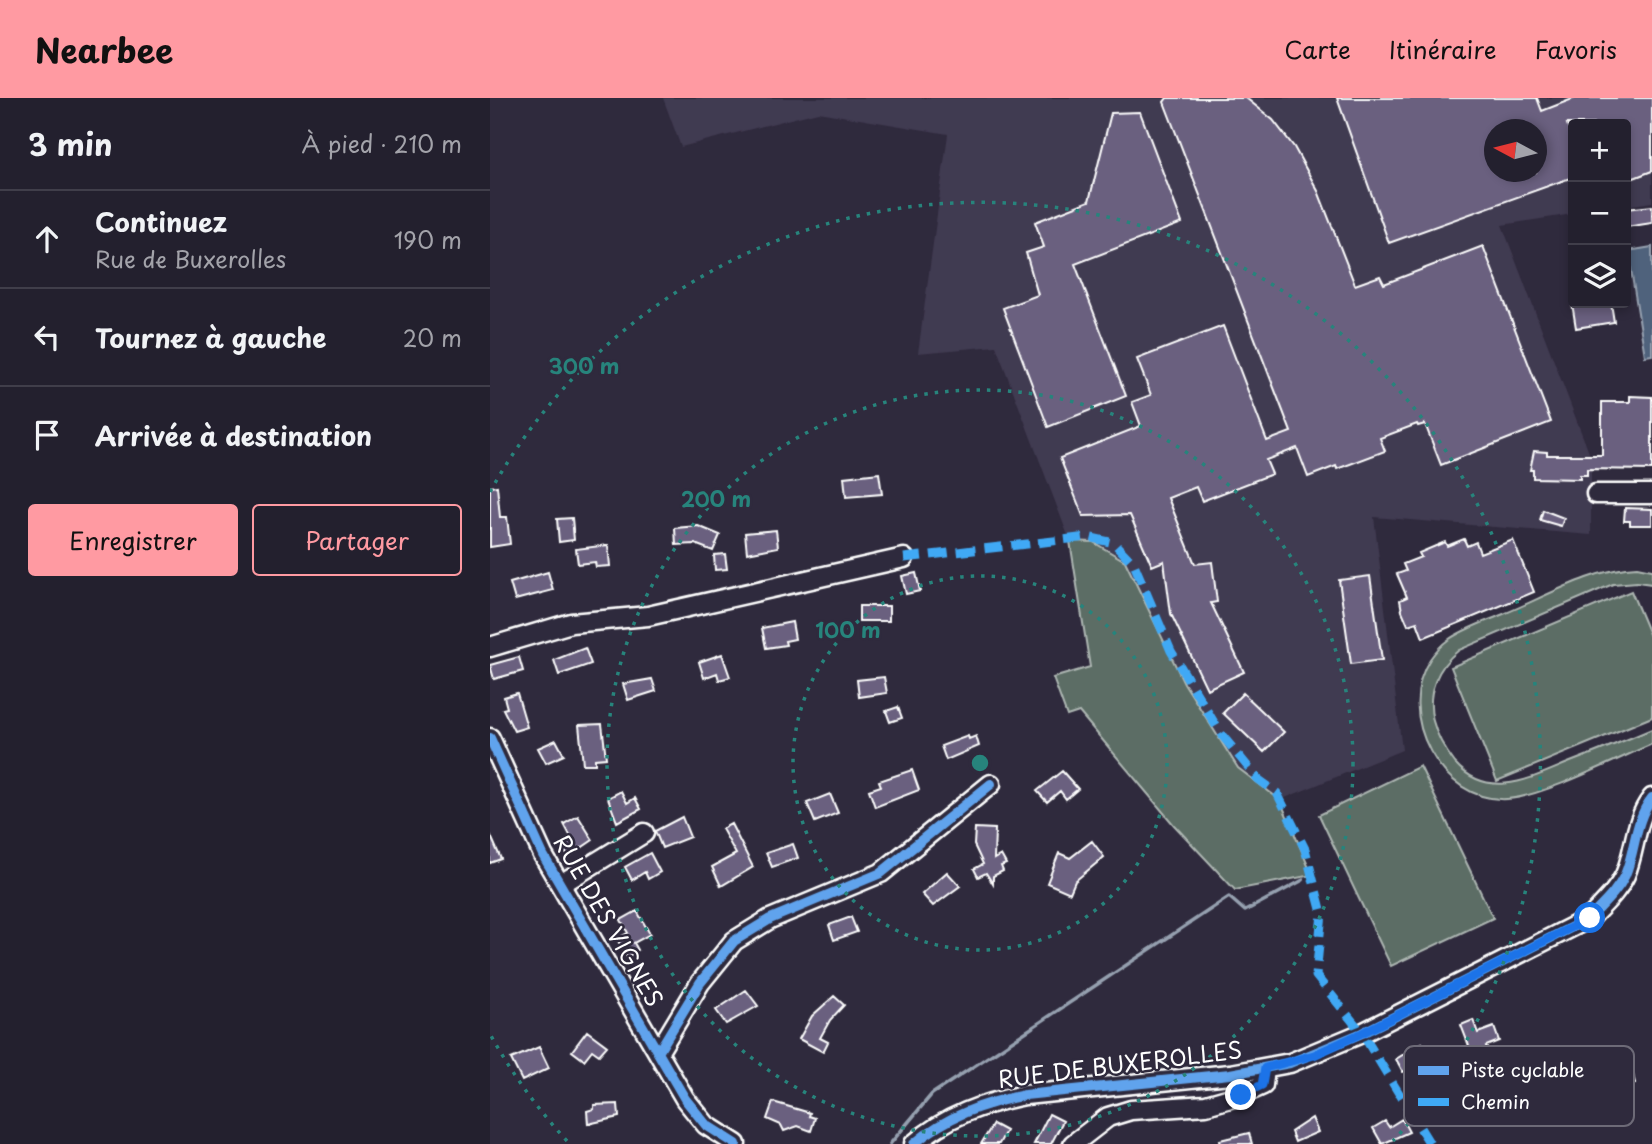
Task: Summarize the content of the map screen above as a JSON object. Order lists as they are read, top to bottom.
{
  "streets": {
    "street": ["RUE DES VIGNES", "RUE DE BUXEROLLES"]
  },
  "legend": ["Piste cyclable", "Chemin"],
  "north": "left",
  "page": {
    "header": "Nearbee",
    "nav": ["Carte", "Itinéraire", "Favoris"],
    "heading": ["3 min", "À pied · 210 m"],
    "map_buttons": ["+", "−"],
    "list": [
      ["Continuez", "Rue de Buxerolles", "190 m"],
      ["Tournez à gauche", "20 m"],
      "Arrivée à destination"
    ],
    "buttons": ["Enregistrer", "Partager"]
  },
  "rings": ["300 m", "200 m", "100 m"]
}
